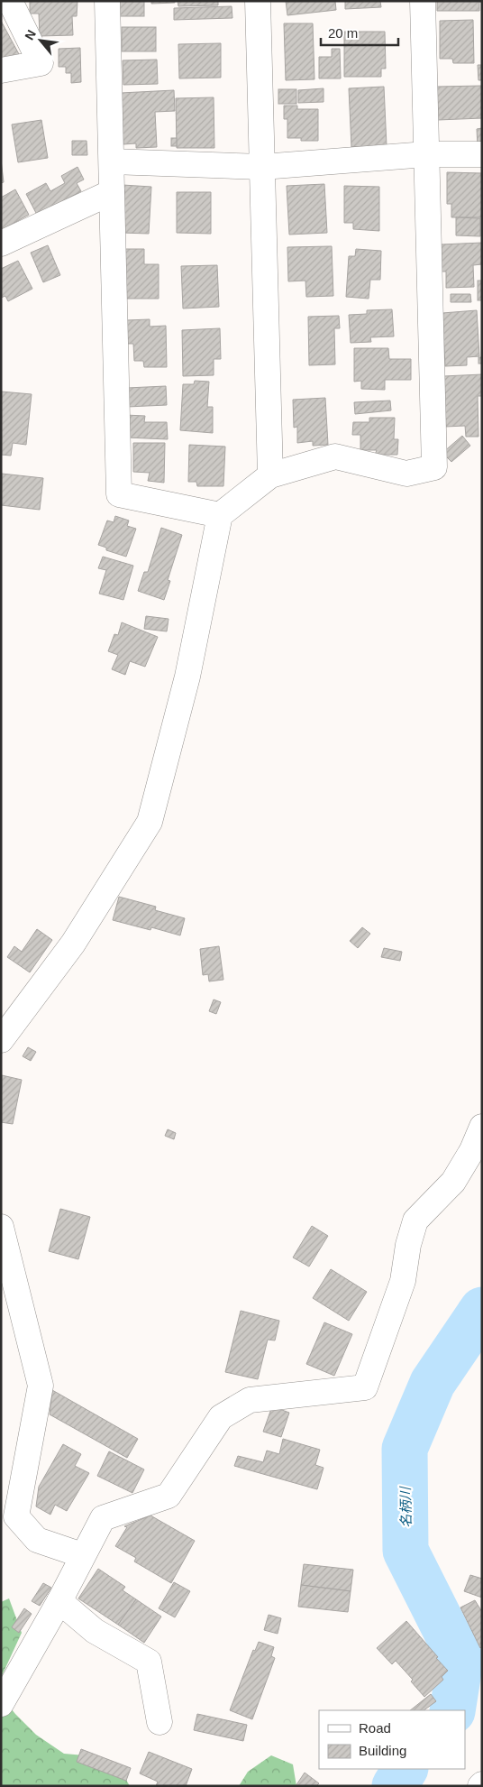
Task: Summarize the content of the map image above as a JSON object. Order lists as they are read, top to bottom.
{
  "water": ["名柄川"],
  "legend": ["Road", "Building"],
  "scale_bar": "20 m",
  "north": "top left"
}
